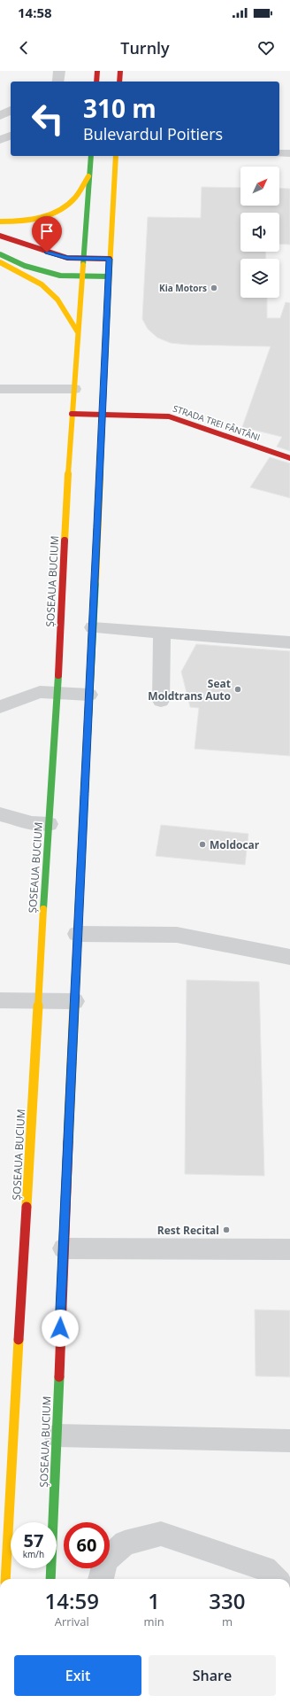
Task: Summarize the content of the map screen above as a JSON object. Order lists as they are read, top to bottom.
{
  "streets": {
    "main road": ["STRADA TREI FÂNTÂNI", "ȘOSEAUA BUCIUM"]
  },
  "crossings": [
    ["STRADA TREI FÂNTÂNI", "ȘOSEAUA BUCIUM"]
  ],
  "places": [
    "Kia Motors",
    "Seat Moldtrans Auto",
    "Moldocar",
    "Rest Recital"
  ],
  "north": "top right",
  "page": {
    "status": "14:58",
    "header": "Turnly",
    "turn": ["310 m", "Bulevardul Poitiers"],
    "speed": "57 km/h",
    "limit": "60",
    "eta": [
      "14:59",
      "Arrival",
      "1",
      "min",
      "330",
      "m"
    ],
    "buttons": ["Exit", "Share"]
  }
}
